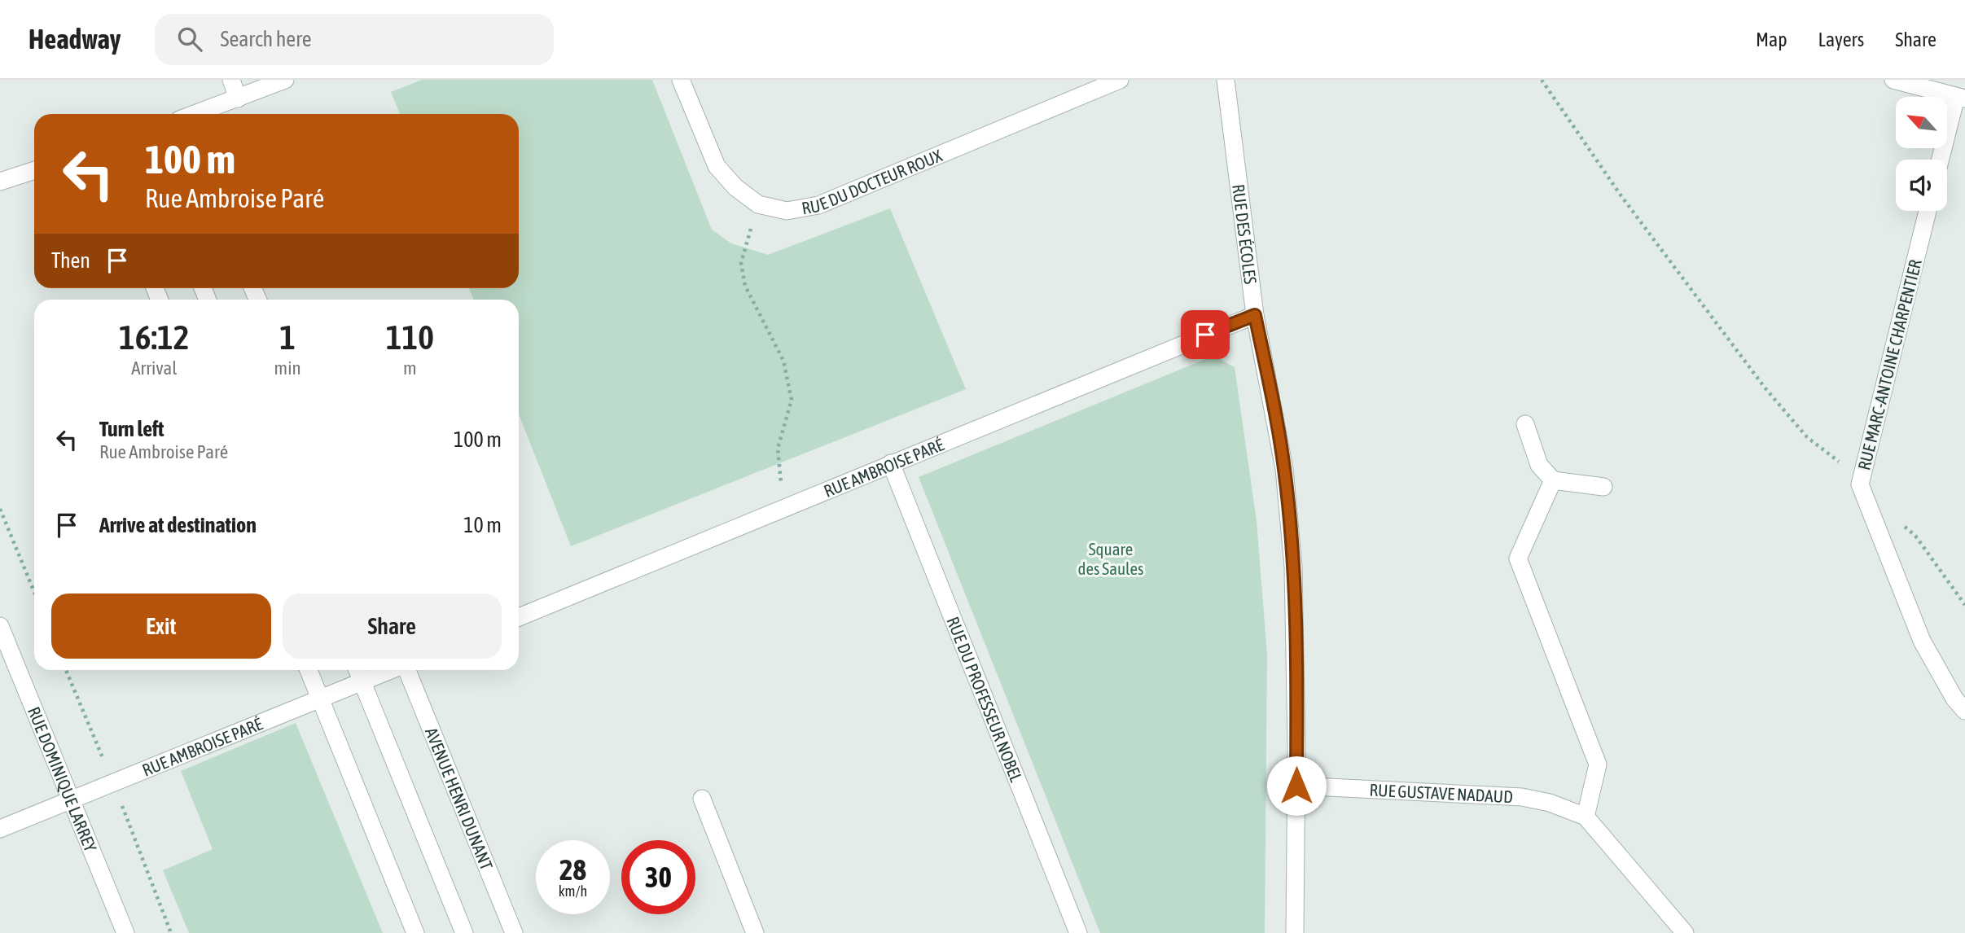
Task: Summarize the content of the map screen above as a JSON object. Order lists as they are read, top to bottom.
{
  "streets": {
    "street": [
      "RUE DU DOCTEUR ROUX",
      "RUE DES ÉCOLES",
      "RUE MARC-ANTOINE CHARPENTIER",
      "RUE AMBROISE PARÉ",
      "RUE DU PROFESSEUR NOBEL",
      "RUE DOMINIQUE LARREY",
      "RUE GUSTAVE NADAUD",
      "AVENUE HENRI DUNANT"
    ]
  },
  "crossings": [
    ["RUE DES ÉCOLES", "RUE AMBROISE PARÉ"],
    ["RUE DES ÉCOLES", "RUE GUSTAVE NADAUD"],
    ["RUE AMBROISE PARÉ", "RUE DU PROFESSEUR NOBEL"],
    ["RUE AMBROISE PARÉ", "RUE DOMINIQUE LARREY"]
  ],
  "parks": ["Square des Saules"],
  "north": "top left",
  "page": {
    "header": "Headway",
    "search": "Search here",
    "nav": ["Map", "Layers", "Share"],
    "turn": ["100 m", "Rue Ambroise Paré"],
    "then": "Then",
    "eta": [
      "16:12",
      "Arrival",
      "1",
      "min",
      "110",
      "m"
    ],
    "list": [
      {
        "name": "Turn left",
        "note": "Rue Ambroise Paré",
        "value": "100 m"
      },
      {
        "name": "Arrive at destination",
        "value": "10 m"
      }
    ],
    "buttons": ["Exit", "Share"],
    "speed": "28 km/h",
    "limit": "30"
  }
}
